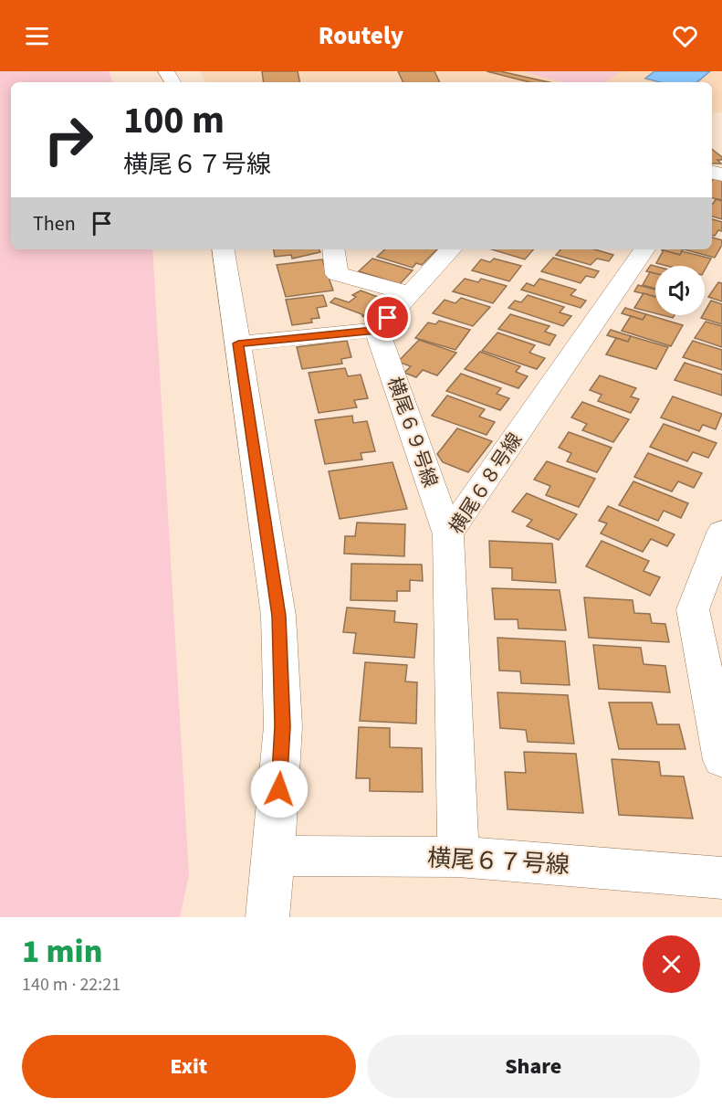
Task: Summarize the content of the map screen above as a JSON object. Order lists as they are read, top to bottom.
{
  "streets": {
    "street": ["横尾６９号線", "横尾６８号線", "横尾６７号線"]
  },
  "crossings": [
    ["横尾６９号線", "横尾６８号線"],
    ["横尾６８号線", "横尾６７号線"]
  ],
  "page": {
    "header": "Routely",
    "turn": ["100 m", "横尾６７号線"],
    "then": "Then",
    "heading": ["1 min", "140 m · 22:21"],
    "buttons": ["Exit", "Share"]
  }
}
